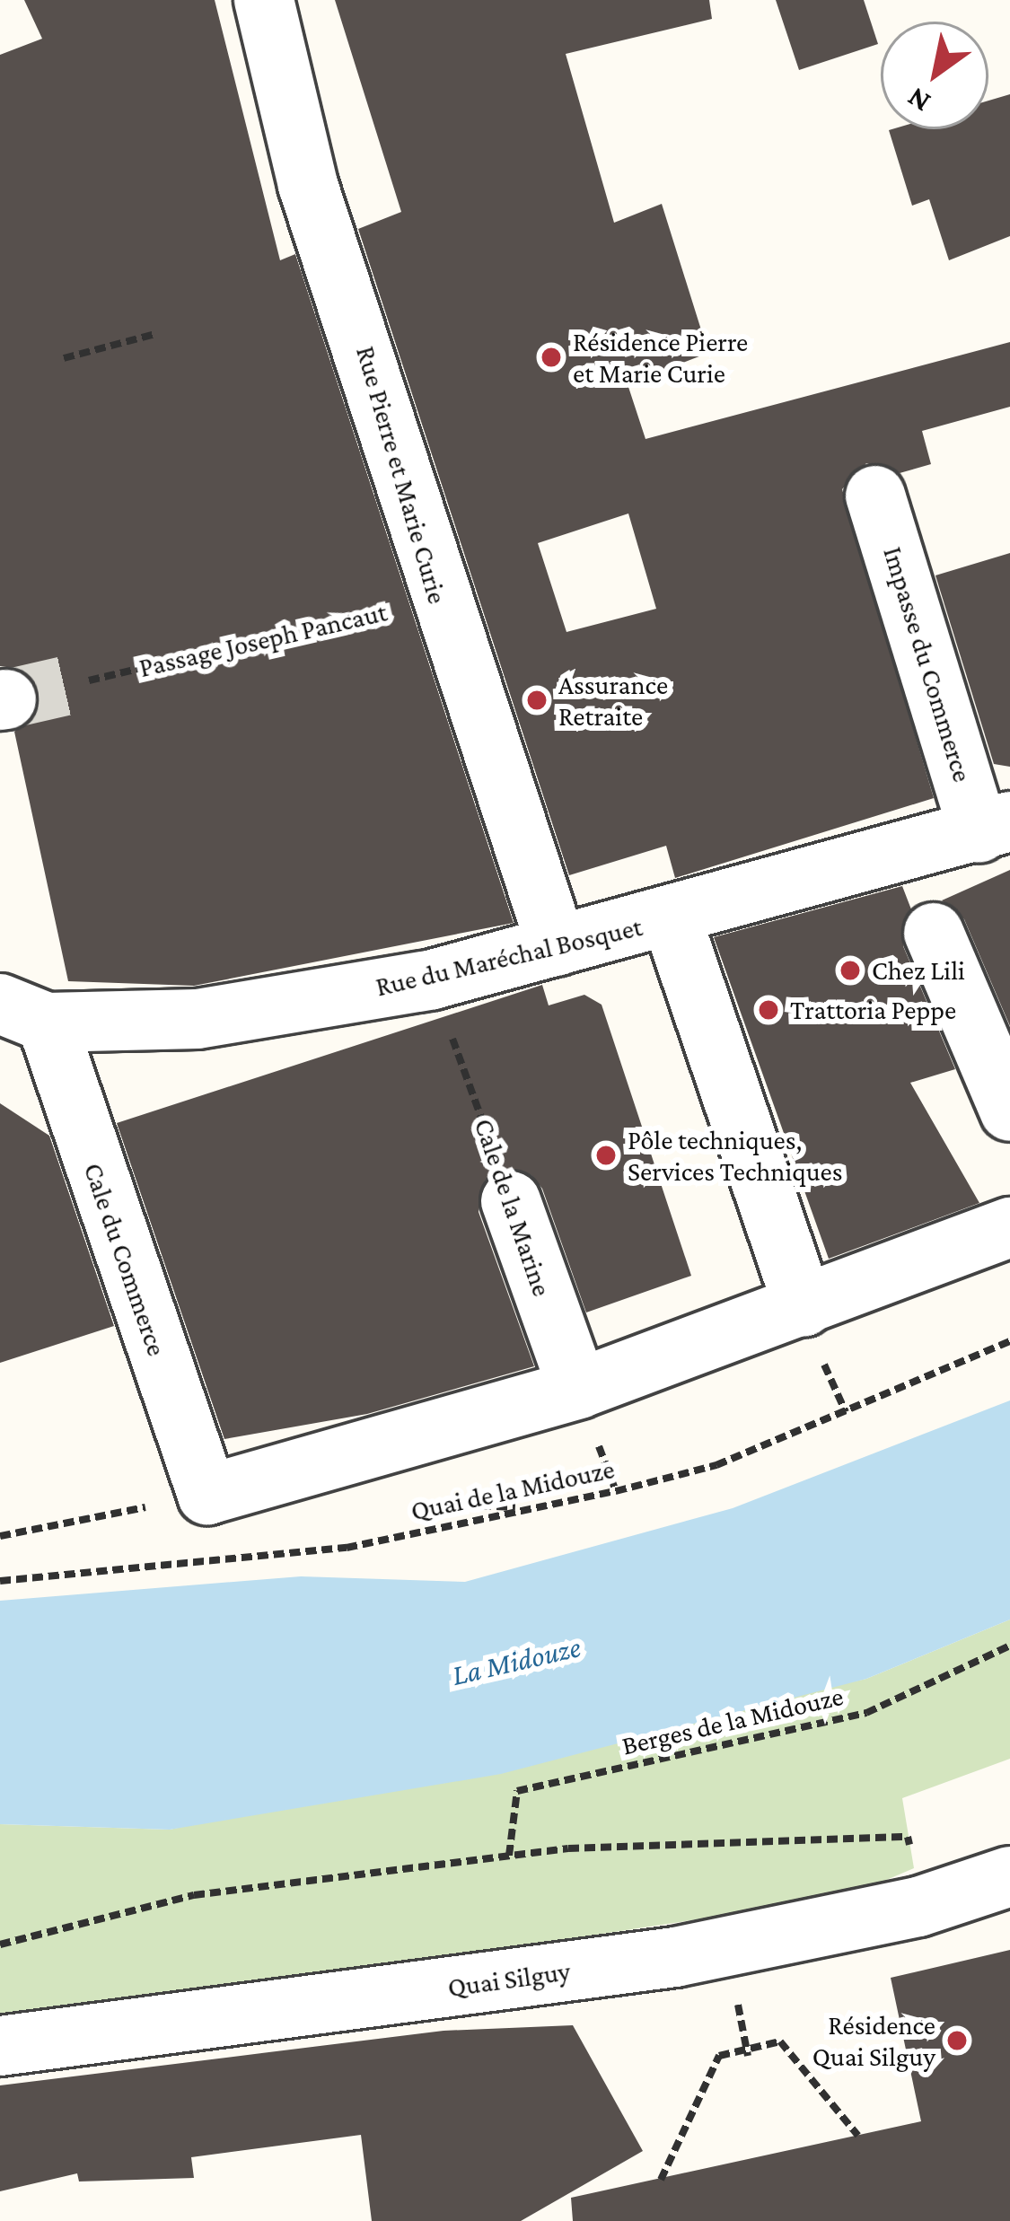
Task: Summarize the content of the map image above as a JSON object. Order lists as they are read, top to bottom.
{
  "streets": {
    "street": [
      "Rue Pierre et Marie Curie",
      "Impasse du Commerce",
      "Rue du Maréchal Bosquet",
      "Cale de la Marine",
      "Cale du Commerce",
      "Quai Silguy"
    ],
    "path": ["Passage Joseph Pancaut", "Quai de la Midouze", "Berges de la Midouze"]
  },
  "crossings": [
    ["Rue Pierre et Marie Curie", "Passage Joseph Pancaut"],
    ["Rue Pierre et Marie Curie", "Rue du Maréchal Bosquet"],
    ["Impasse du Commerce", "Rue du Maréchal Bosquet"],
    ["Rue du Maréchal Bosquet", "Cale du Commerce"]
  ],
  "water": ["La Midouze"],
  "places": [
    "Résidence Pierre et Marie Curie",
    "Assurance Retraite",
    "Chez Lili",
    "Trattoria Peppe",
    "Pôle techniques, Services Techniques",
    "Résidence Quai Silguy"
  ],
  "north": "bottom left"
}
